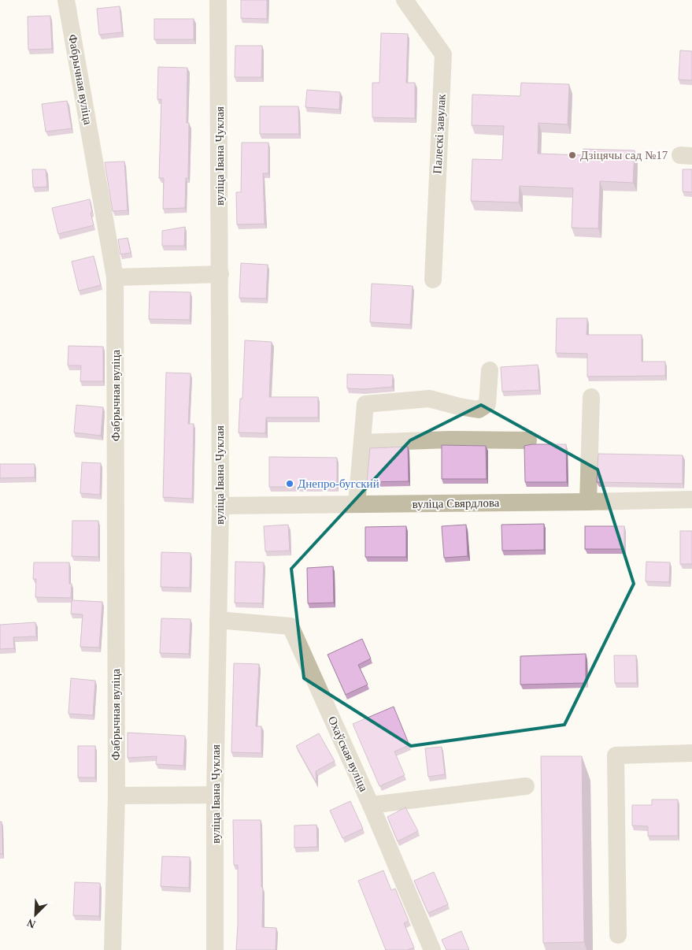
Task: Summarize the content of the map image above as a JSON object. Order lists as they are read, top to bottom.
{
  "streets": {
    "street": [
      "Фабрычная вуліца",
      "Палескі завулак",
      "вуліца Івана Чуклая",
      "вуліца Свярдлова",
      "Охаўская вуліца"
    ]
  },
  "crossings": [
    ["вуліца Івана Чуклая", "вуліца Свярдлова"],
    ["вуліца Івана Чуклая", "Охаўская вуліца"]
  ],
  "places": ["Дзіцячы сад №17", "Днепро-бугский"],
  "north": "bottom left"
}
